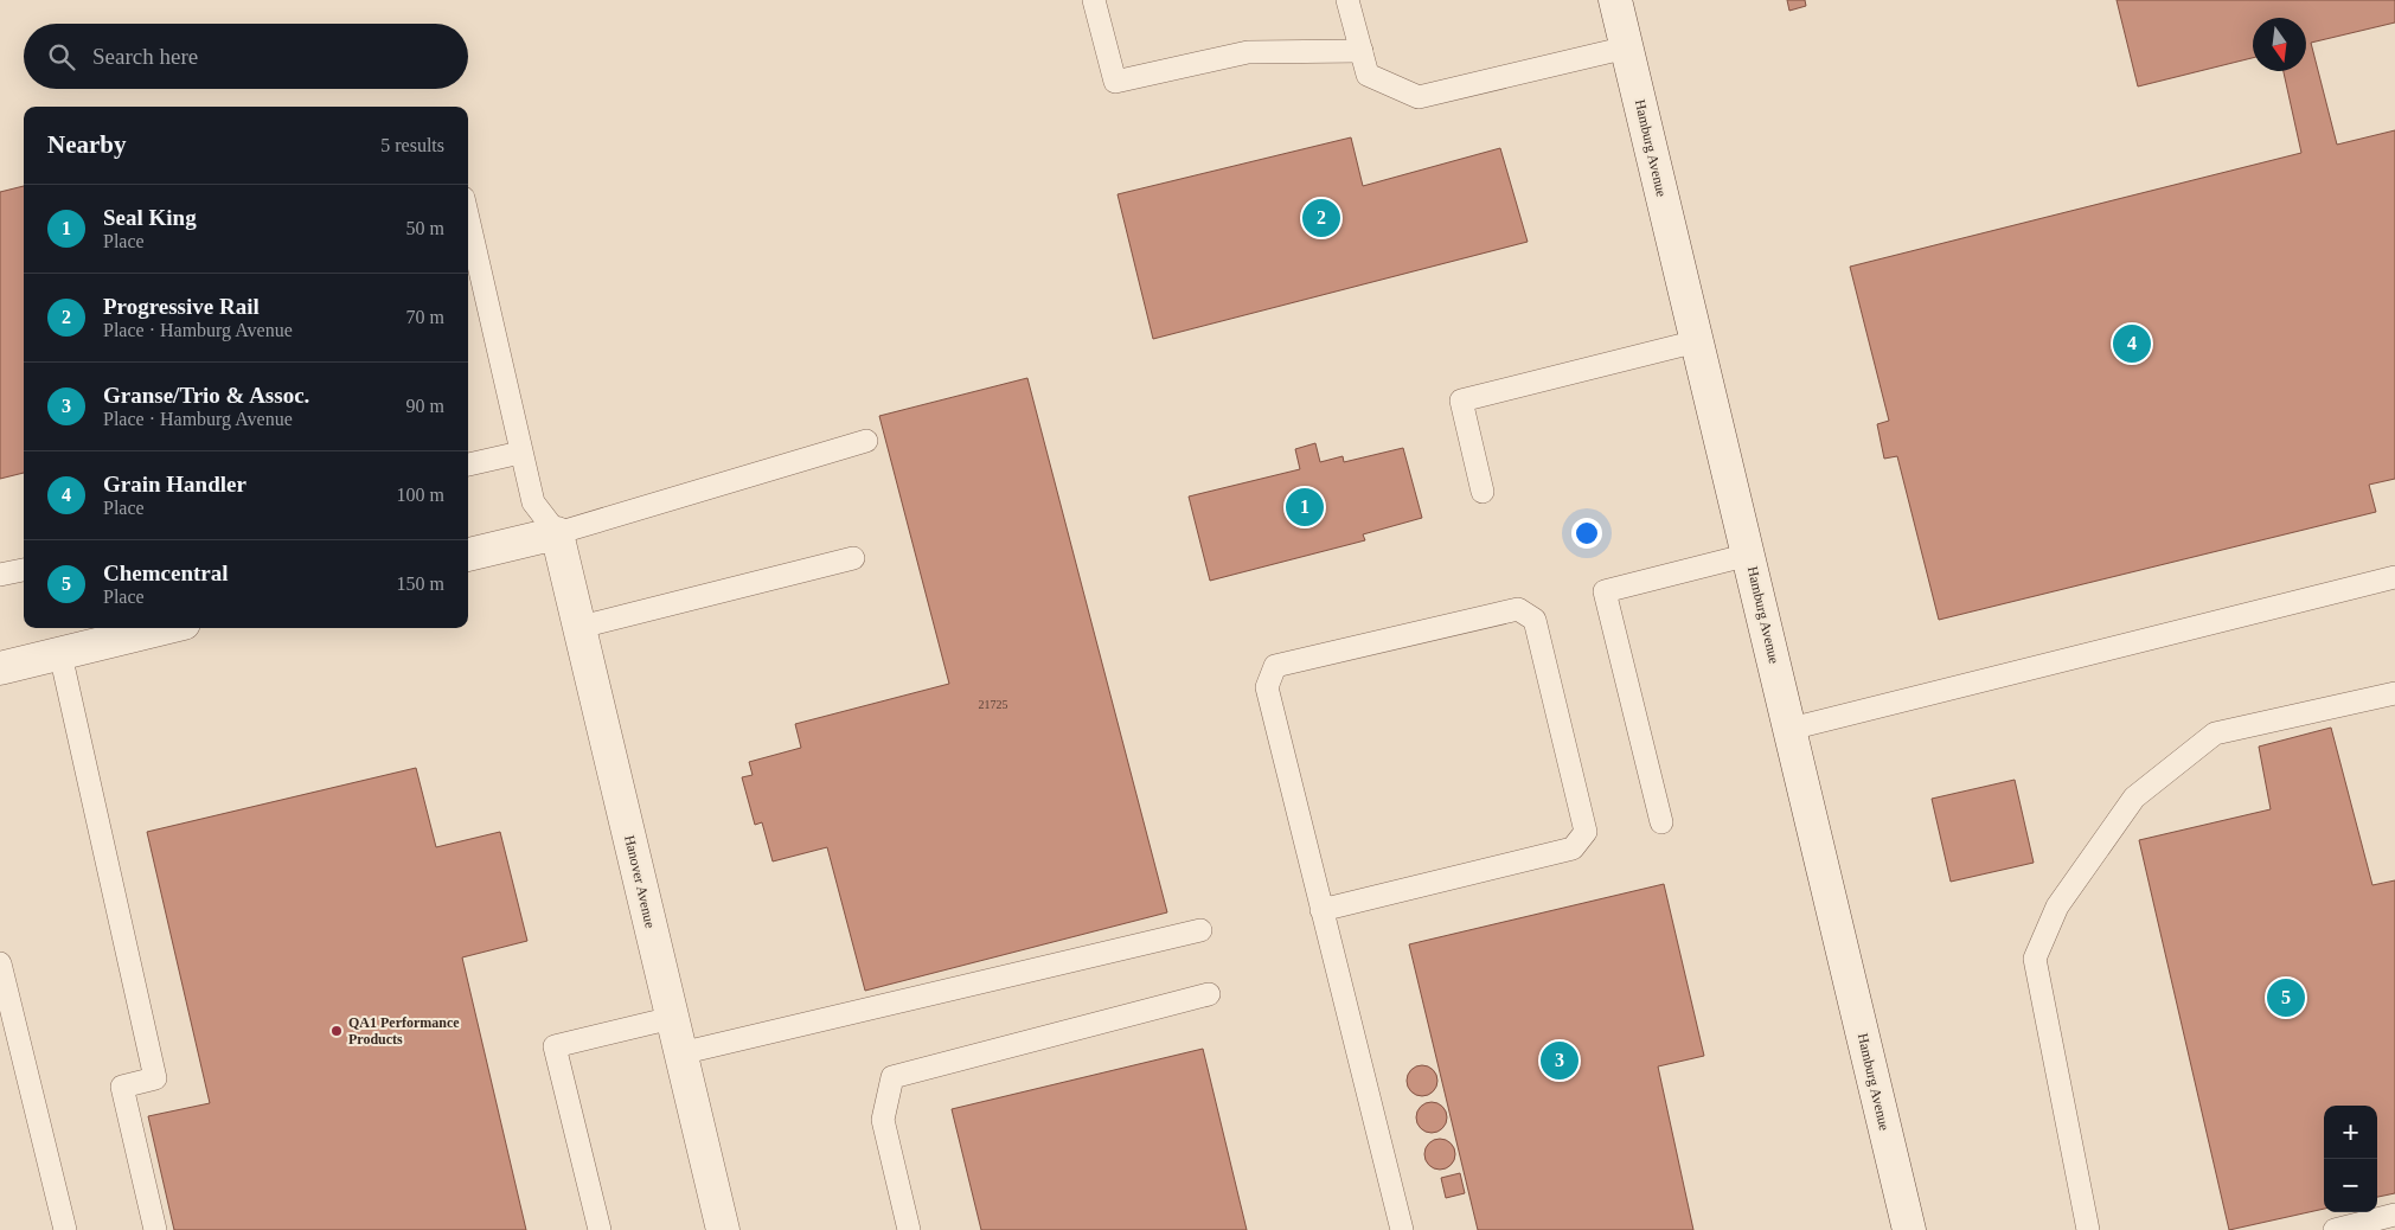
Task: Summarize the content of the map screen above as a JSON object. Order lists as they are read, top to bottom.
{
  "streets": {
    "street": ["Hamburg Avenue", "Hanover Avenue"]
  },
  "places": ["QA1 Performance Products"],
  "house_numbers": ["21725"],
  "north": "bottom",
  "page": {
    "search": "Search here",
    "heading": ["Nearby", "5 results"],
    "list": [
      {
        "mark": "1",
        "name": "Seal King",
        "note": "Place",
        "value": "50 m"
      },
      {
        "mark": "2",
        "name": "Progressive Rail",
        "note": "Place · Hamburg Avenue",
        "value": "70 m"
      },
      {
        "mark": "3",
        "name": "Granse/Trio & Assoc.",
        "note": "Place · Hamburg Avenue",
        "value": "90 m"
      },
      {
        "mark": "4",
        "name": "Grain Handler",
        "note": "Place",
        "value": "100 m"
      },
      {
        "mark": "5",
        "name": "Chemcentral",
        "note": "Place",
        "value": "150 m"
      }
    ],
    "pins": [
      "2",
      "4",
      "1",
      "5",
      "3"
    ],
    "map_buttons": ["+", "−"]
  }
}
